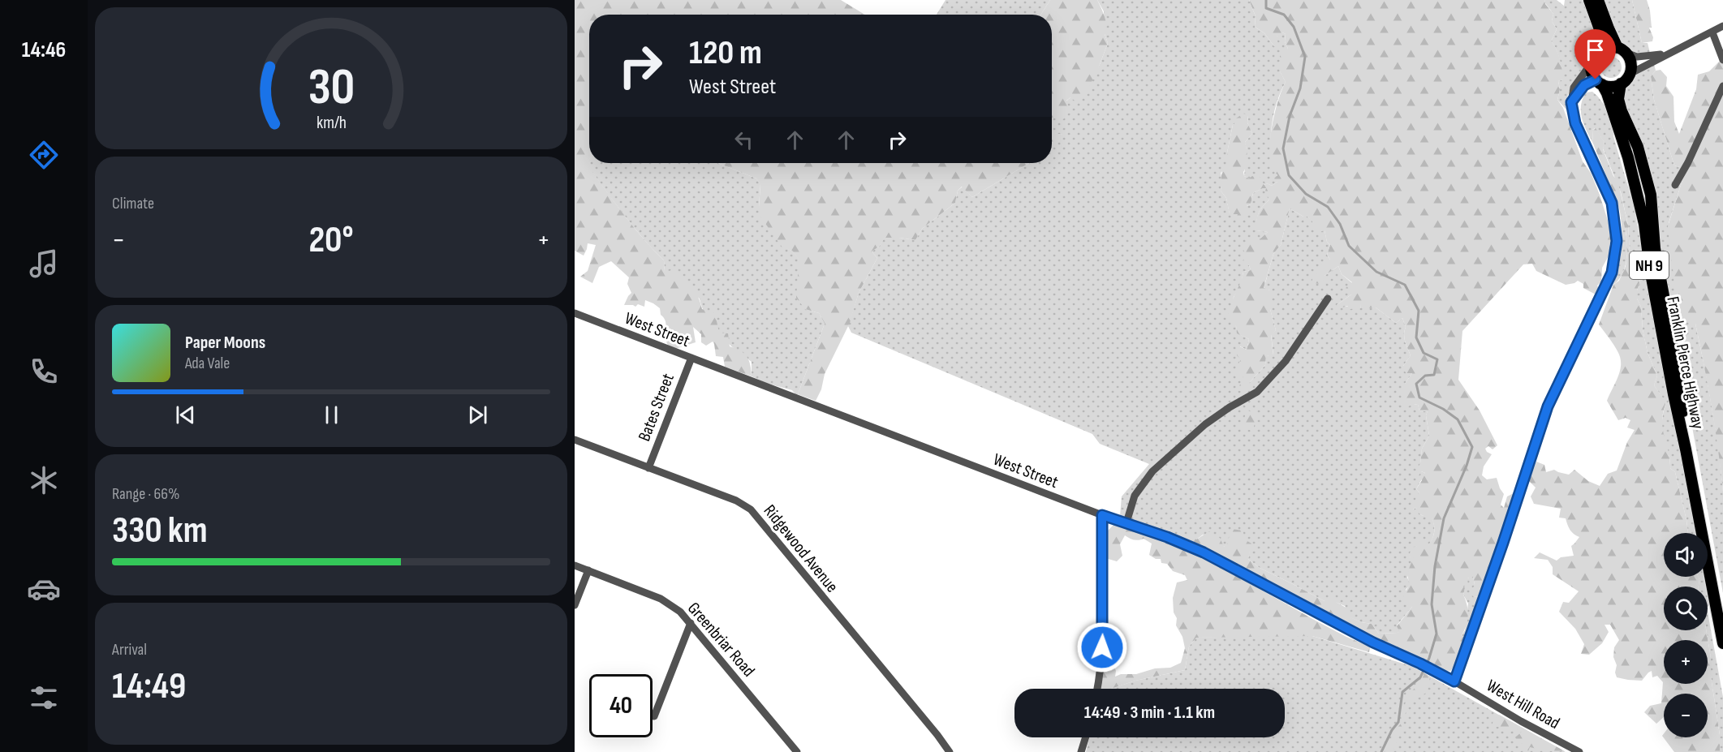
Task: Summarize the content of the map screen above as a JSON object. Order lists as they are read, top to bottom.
{
  "streets": {
    "highway": ["NH 9", "Franklin Pierce Highway"],
    "street": [
      "West Street",
      "Bates Street",
      "Ridgewood Avenue",
      "Greenbriar Road",
      "West Hill Road"
    ]
  },
  "crossings": [
    ["NH 9", "Franklin Pierce Highway"],
    ["West Street", "Bates Street"],
    ["West Street", "West Hill Road"],
    ["Bates Street", "Ridgewood Avenue"]
  ],
  "page": {
    "tabs": "14:46",
    "turn": ["120 m", "West Street"],
    "tile": [
      "Climate",
      ["Range · 66%", "330 km"],
      ["Arrival", "14:49"]
    ],
    "heat": ["−", "20°", "+"],
    "song": ["Paper Moons", "Ada Vale"],
    "map_buttons": ["+", "−"],
    "limit": "40",
    "trip": "14:49 · 3 min · 1.1 km",
    "gauge": ["30", "km/h"]
  }
}
